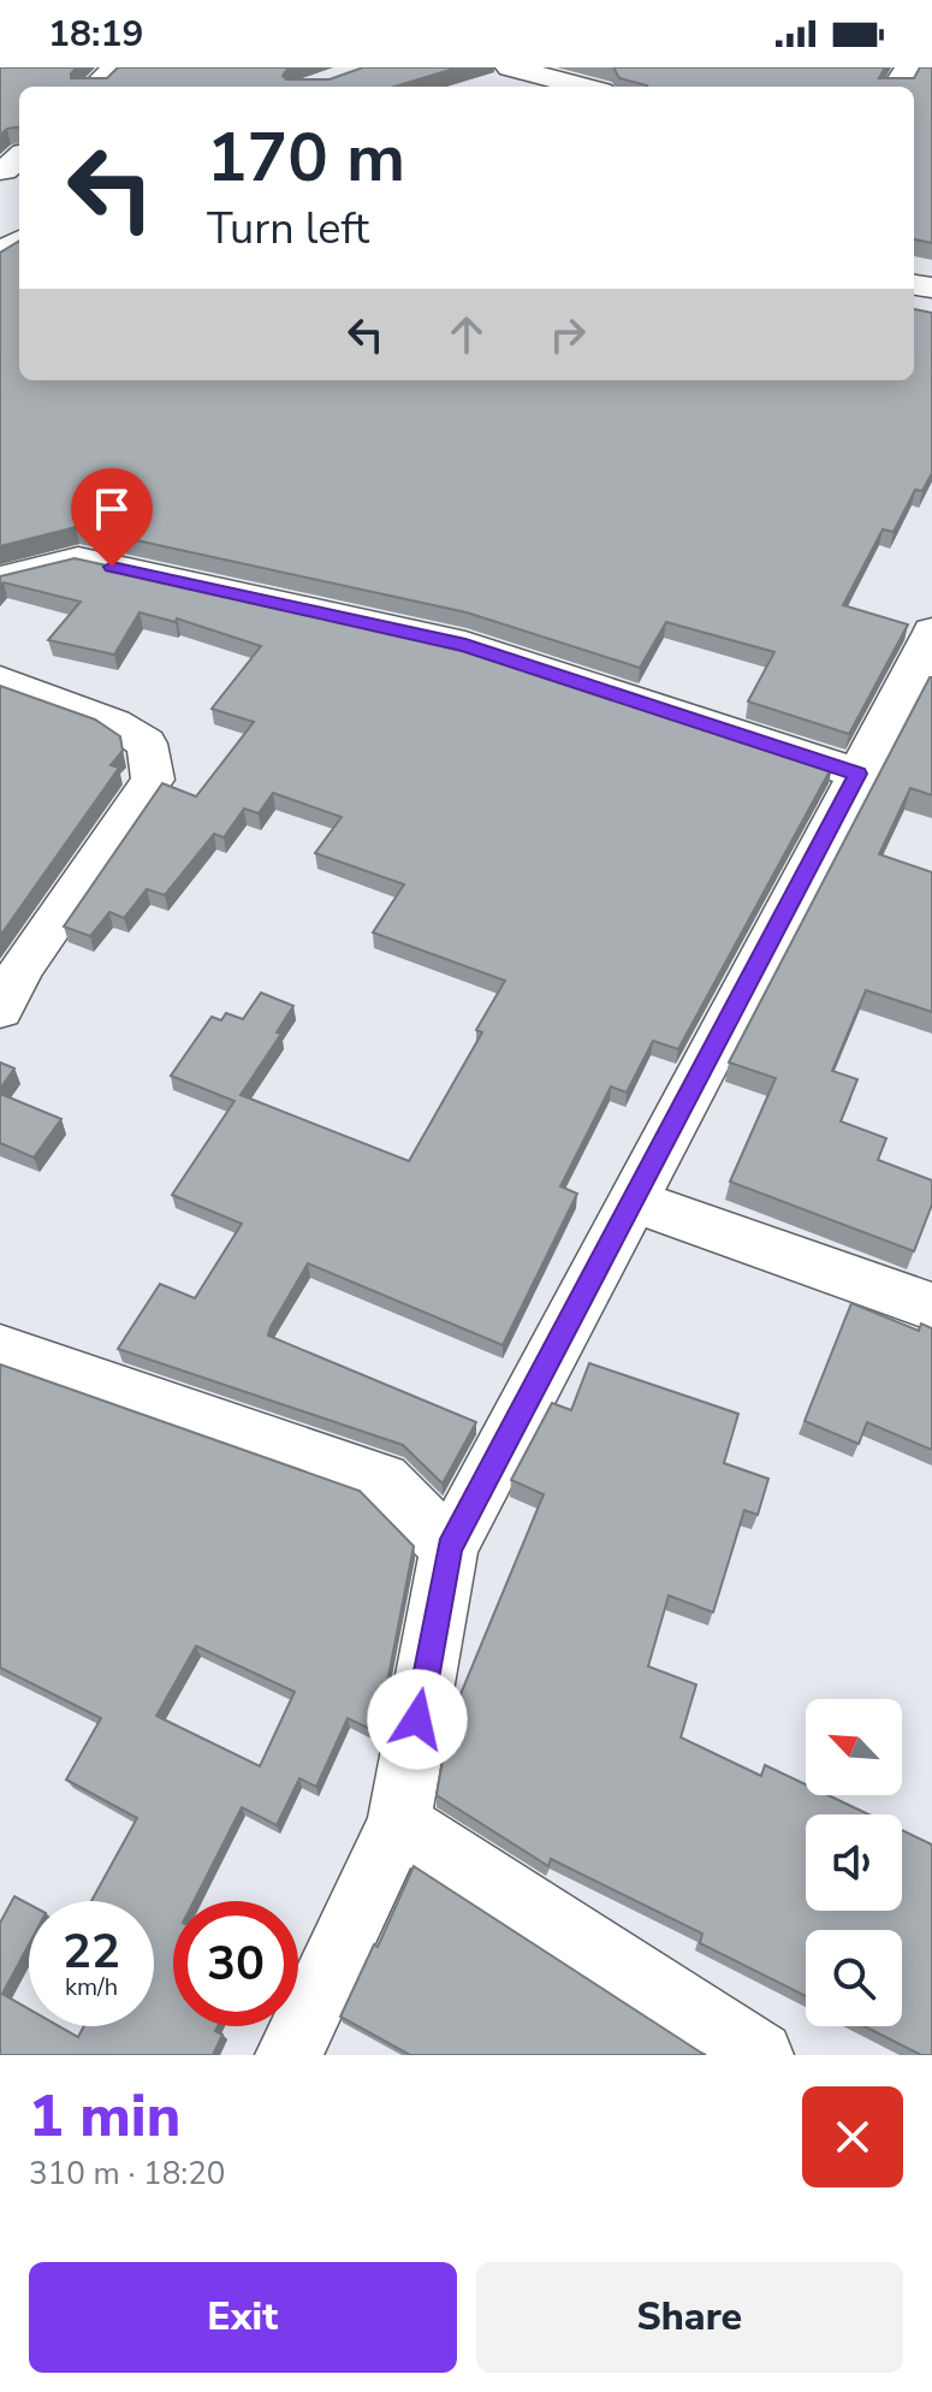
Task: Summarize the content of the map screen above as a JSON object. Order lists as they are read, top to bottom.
{
  "north": "top left",
  "page": {
    "status": "18:19",
    "turn": ["170 m", "Turn left"],
    "speed": "22 km/h",
    "limit": "30",
    "heading": ["1 min", "310 m · 18:20"],
    "buttons": ["Exit", "Share"]
  }
}
